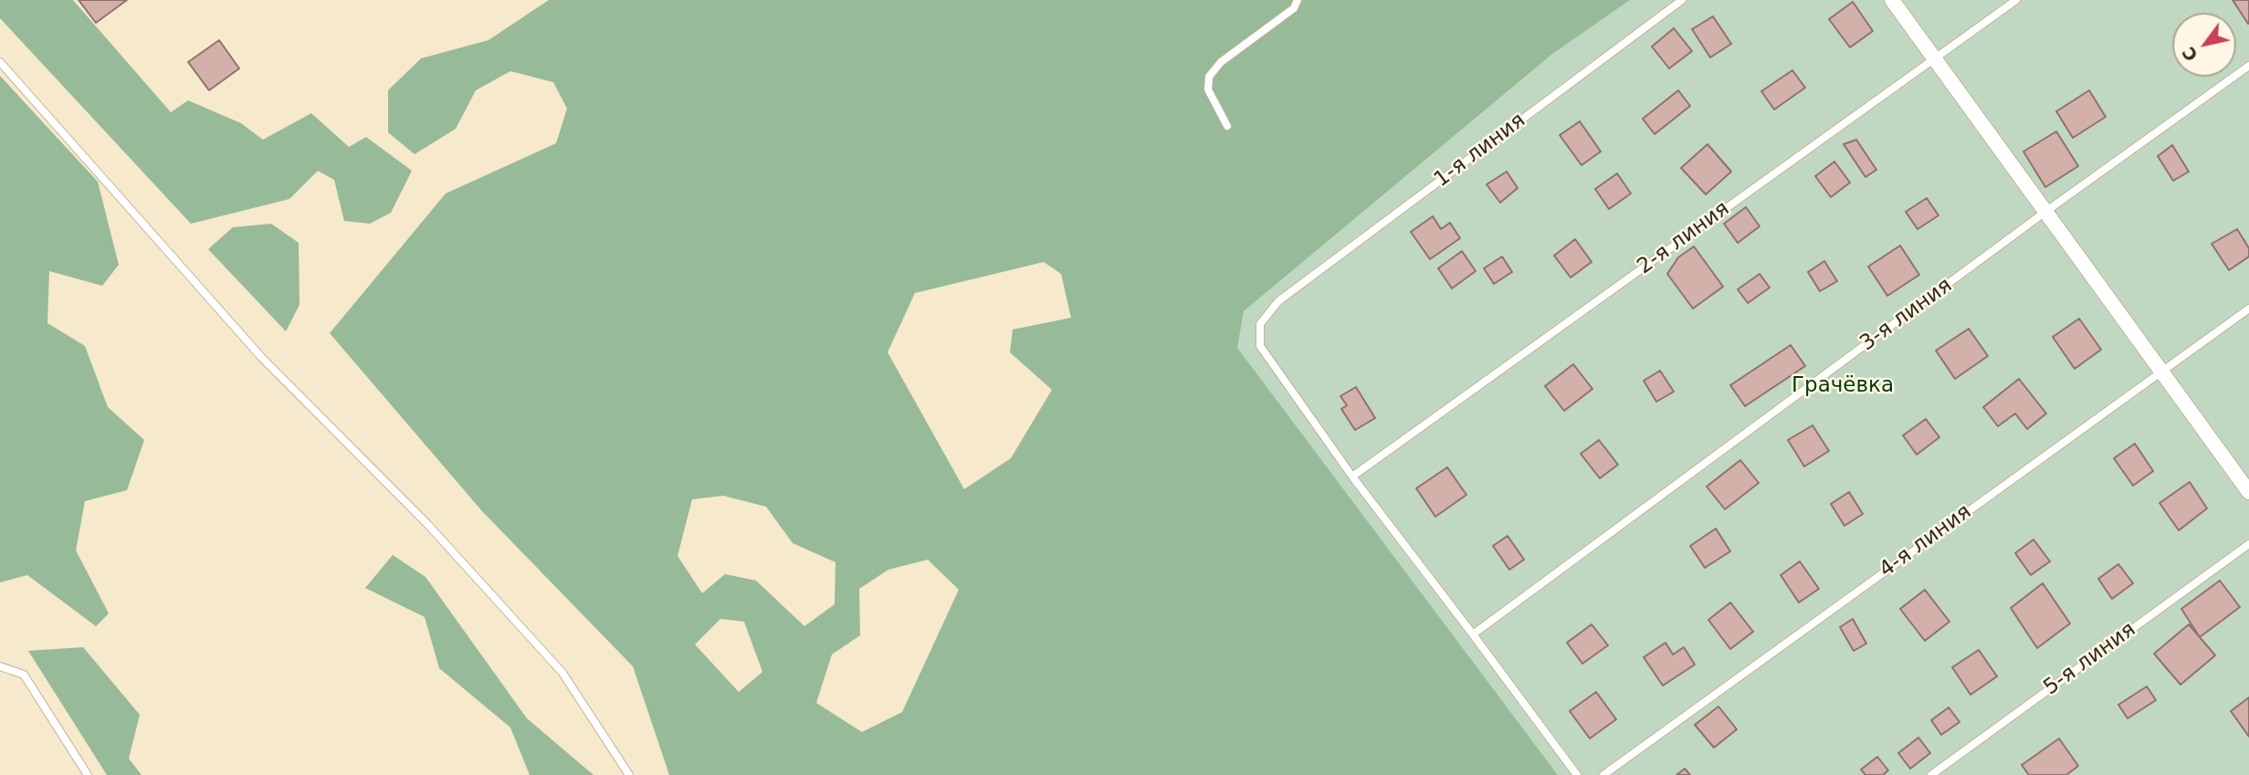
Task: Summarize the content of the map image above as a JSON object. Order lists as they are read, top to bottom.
{
  "streets": {
    "lane": [
      "1-я линия",
      "2-я линия",
      "3-я линия",
      "4-я линия",
      "5-я линия"
    ]
  },
  "crossings": [
    ["1-я линия", "2-я линия"],
    ["1-я линия", "3-я линия"]
  ],
  "parks": ["Грачёвка"],
  "north": "bottom left"
}
